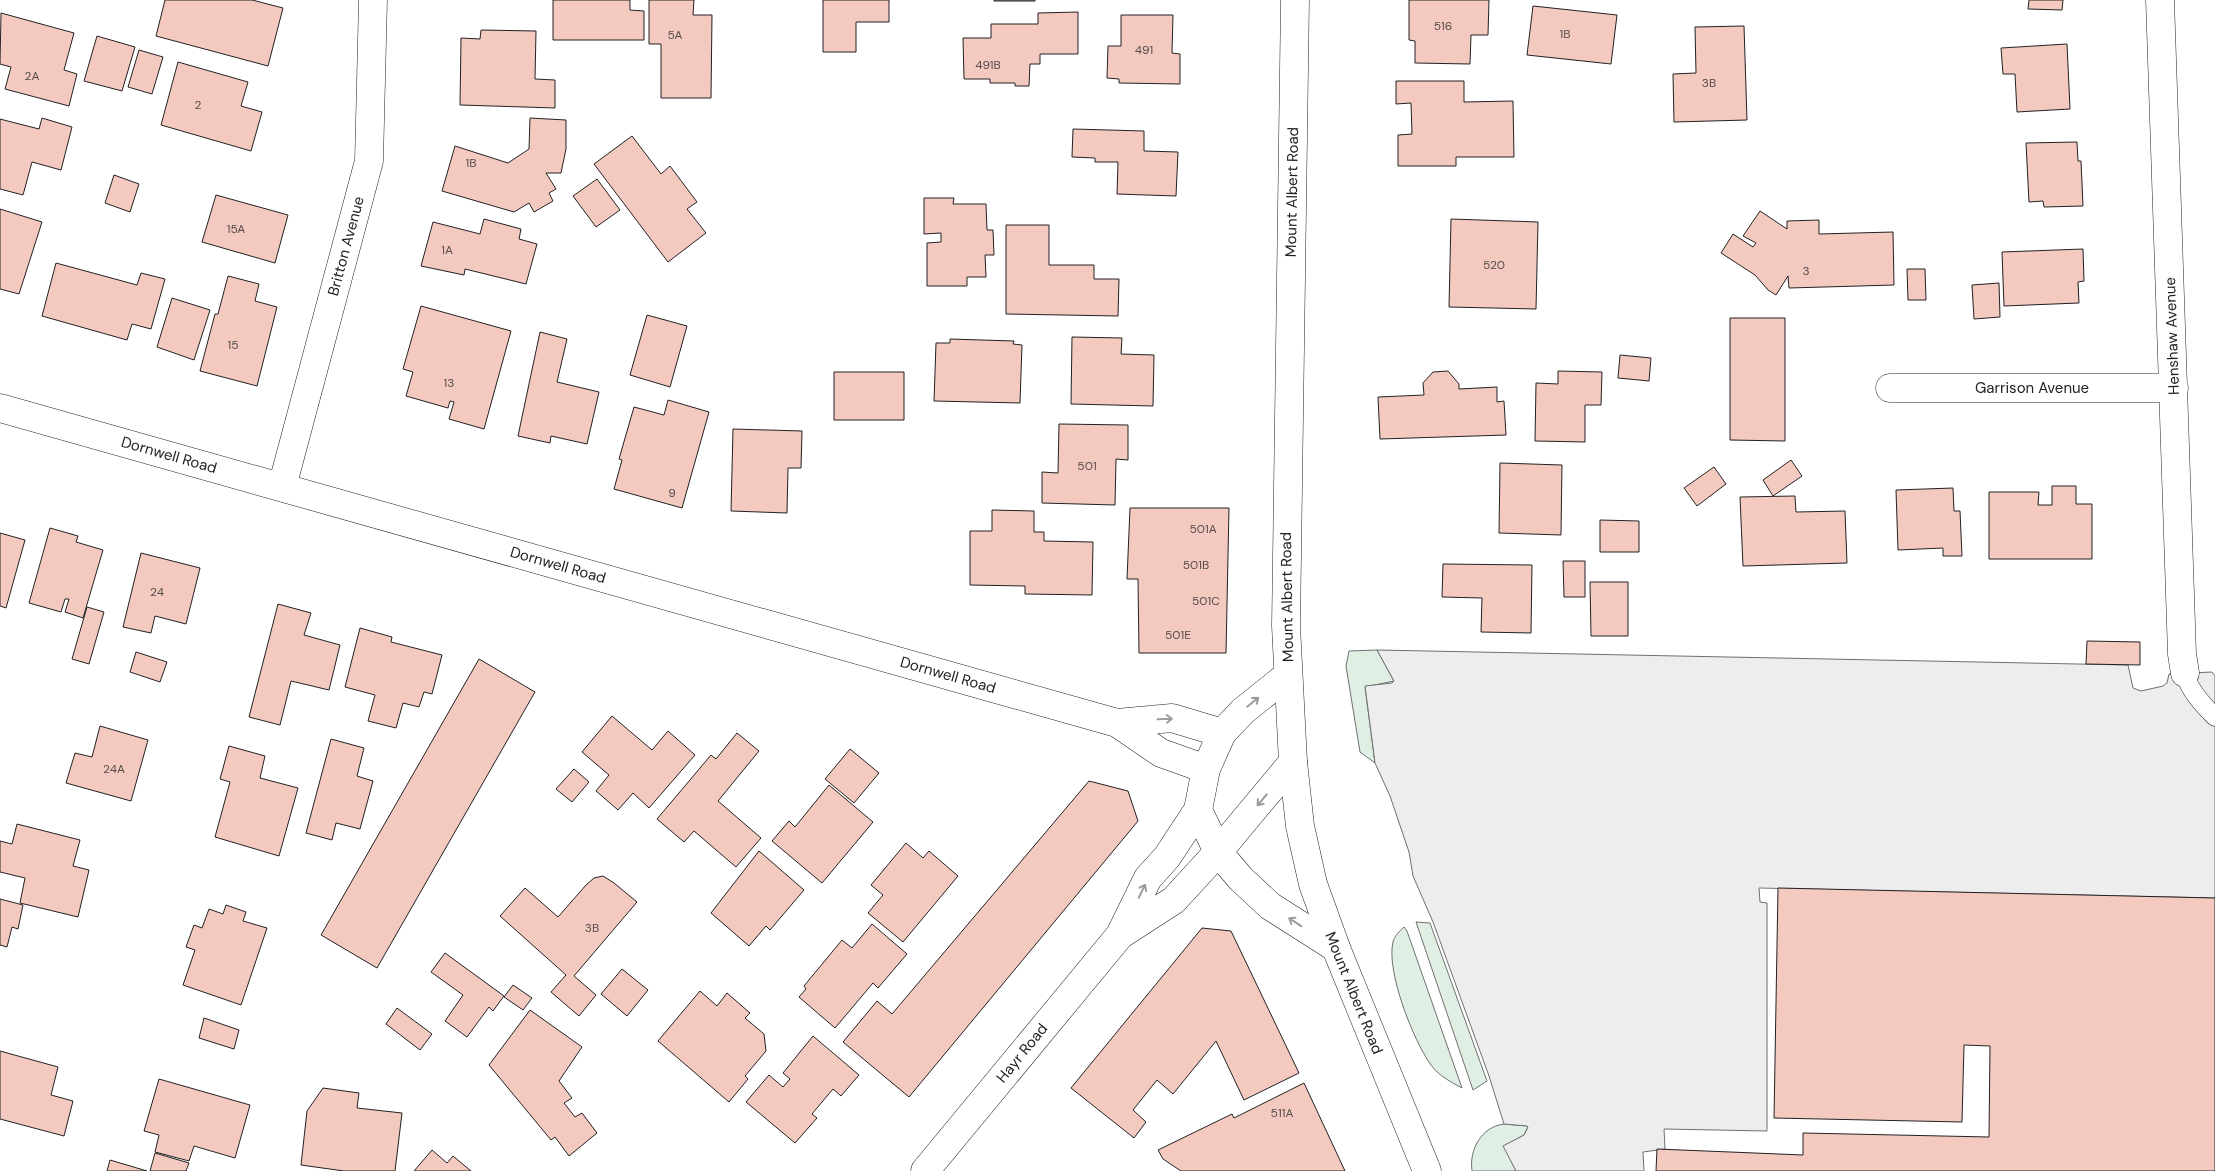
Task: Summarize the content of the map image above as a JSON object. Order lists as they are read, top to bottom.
{
  "streets": {
    "street": [
      "Mount Albert Road",
      "Britton Avenue",
      "Henshaw Avenue",
      "Garrison Avenue",
      "Dornwell Road",
      "Hayr Road"
    ]
  },
  "crossings": [
    ["Mount Albert Road", "Hayr Road"],
    ["Britton Avenue", "Dornwell Road"],
    ["Henshaw Avenue", "Garrison Avenue"]
  ],
  "house_numbers": [
    "516",
    "1B",
    "5A",
    "491",
    "491B",
    "2A",
    "3B",
    "2",
    "1B",
    "15A",
    "1A",
    "520",
    "3",
    "15",
    "13",
    "501",
    "9",
    "501A",
    "501B",
    "24",
    "501C",
    "501E",
    "24A",
    "3B",
    "511A"
  ]
}
